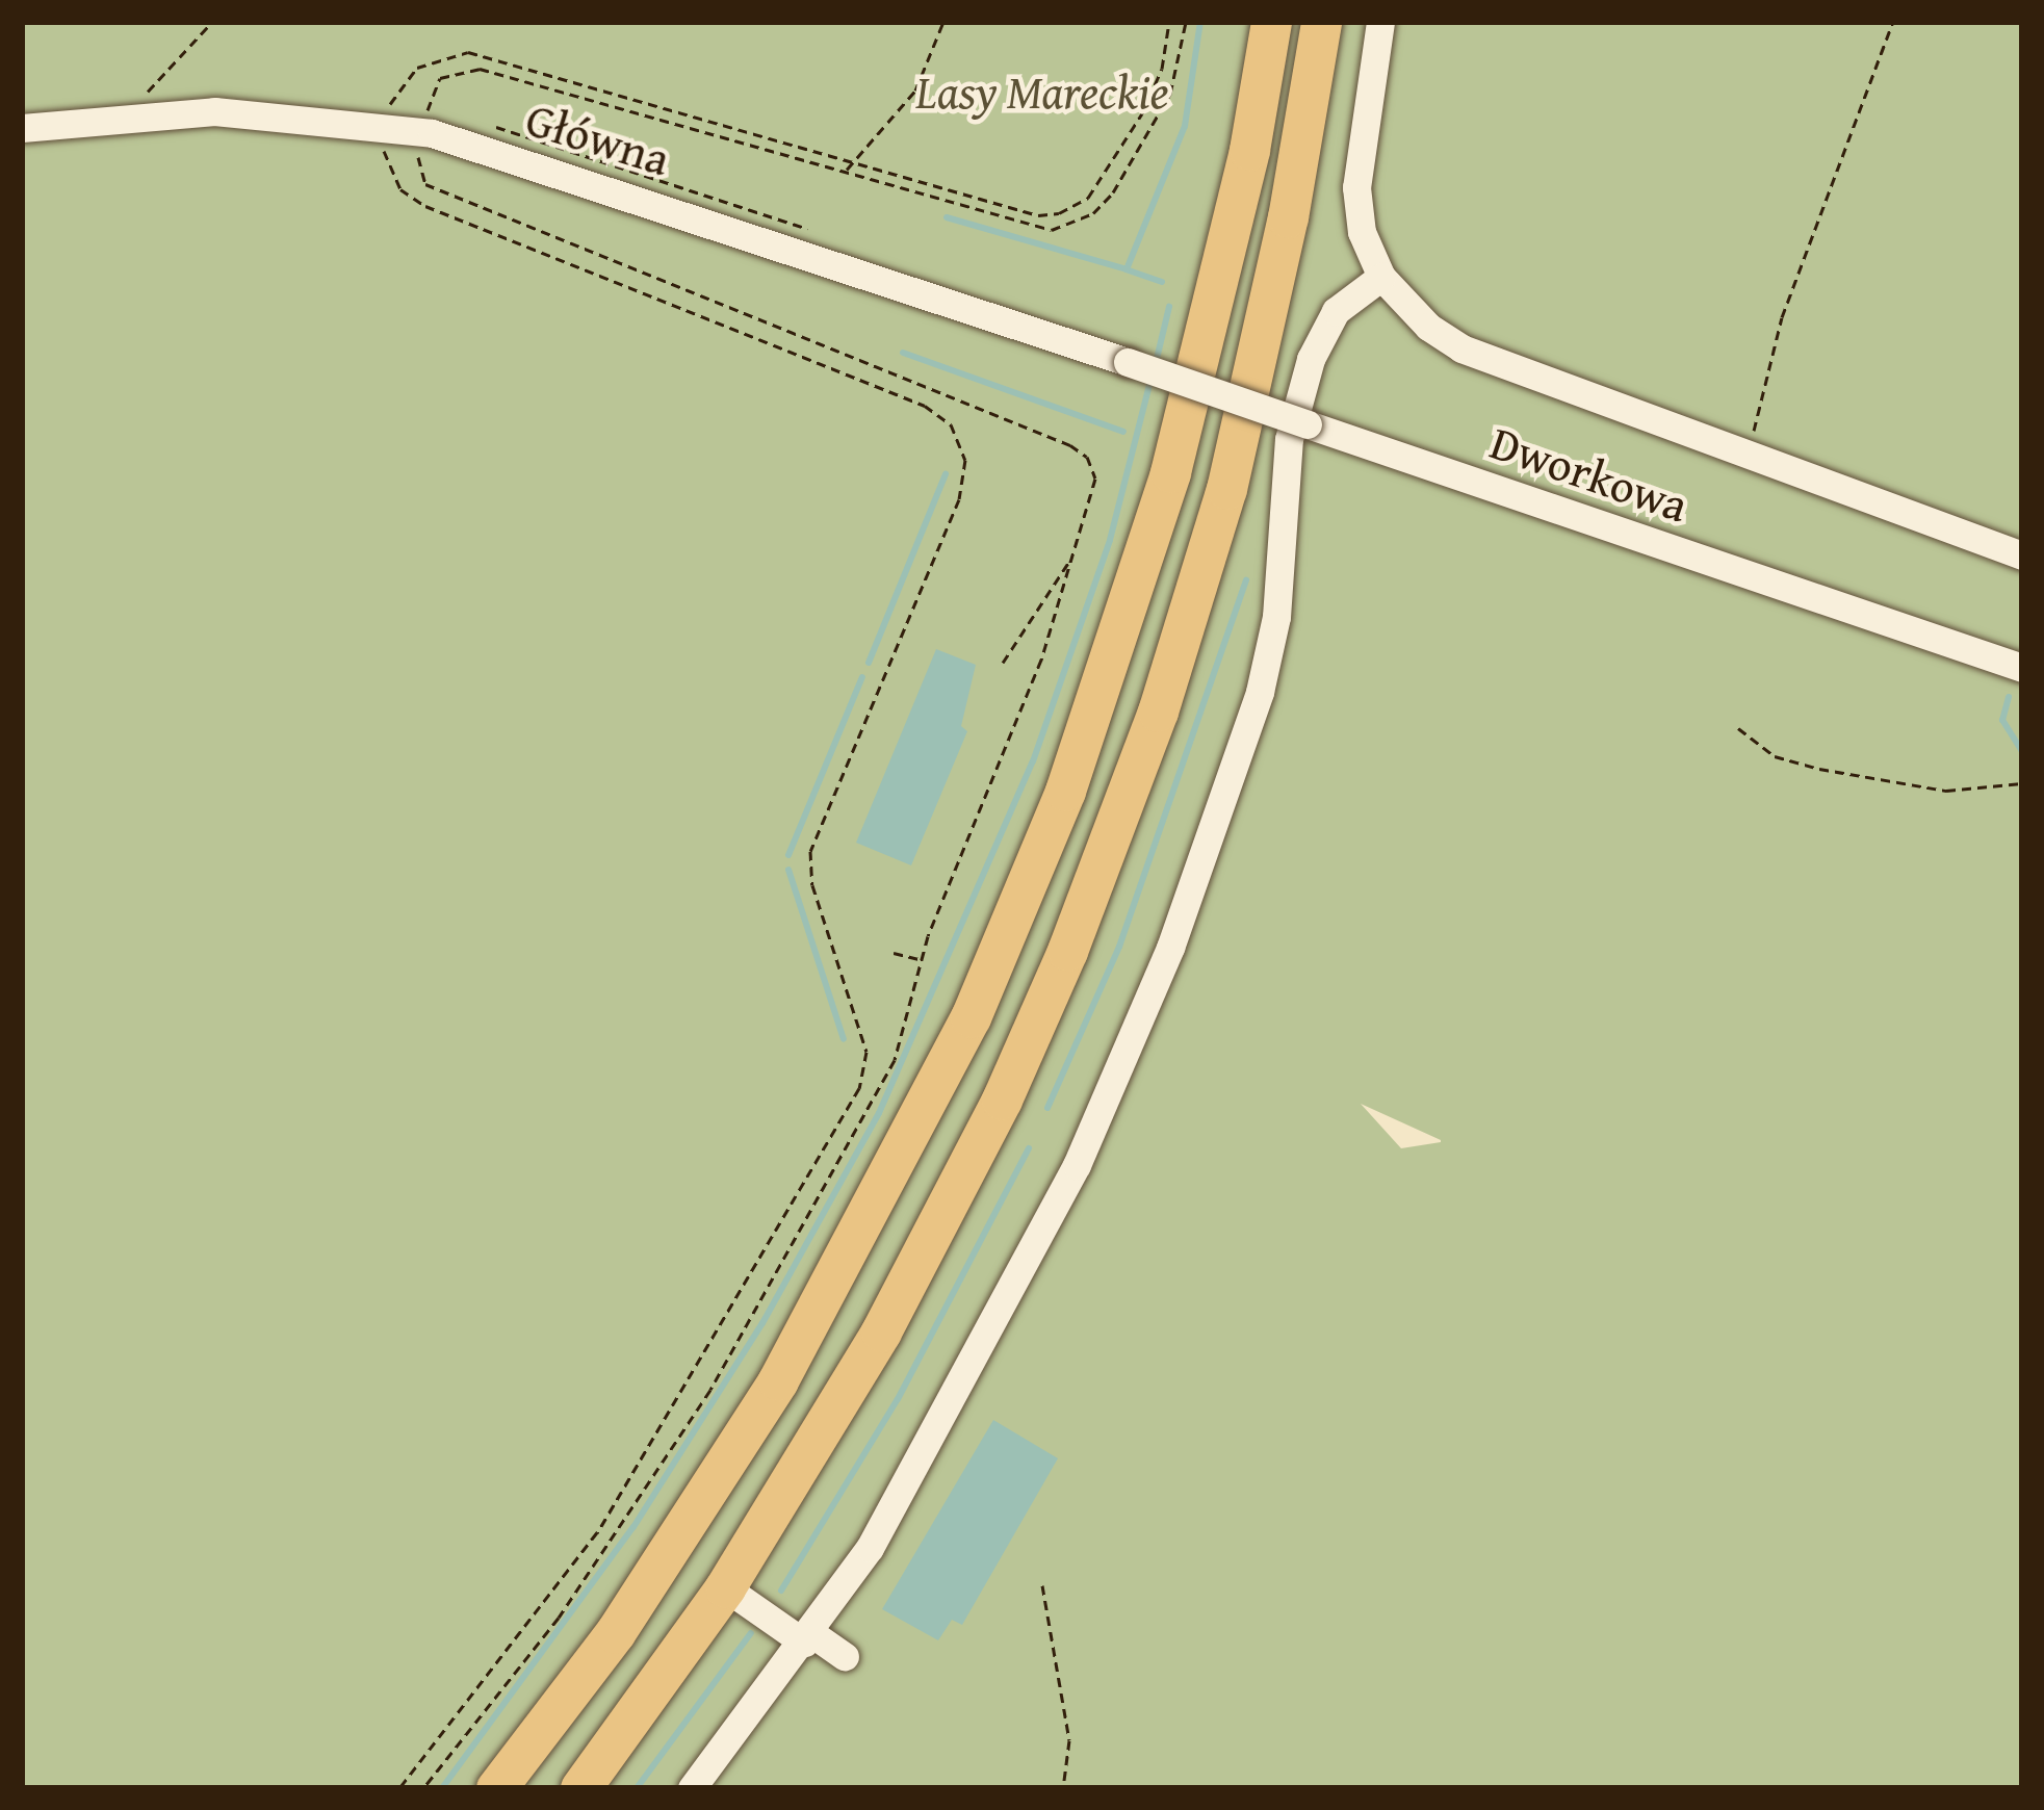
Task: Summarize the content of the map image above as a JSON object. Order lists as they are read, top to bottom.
{
  "streets": {
    "street": ["Główna", "Dworkowa"]
  },
  "crossings": [
    ["Główna", "Dworkowa"]
  ],
  "parks": ["Lasy Mareckie"]
}
